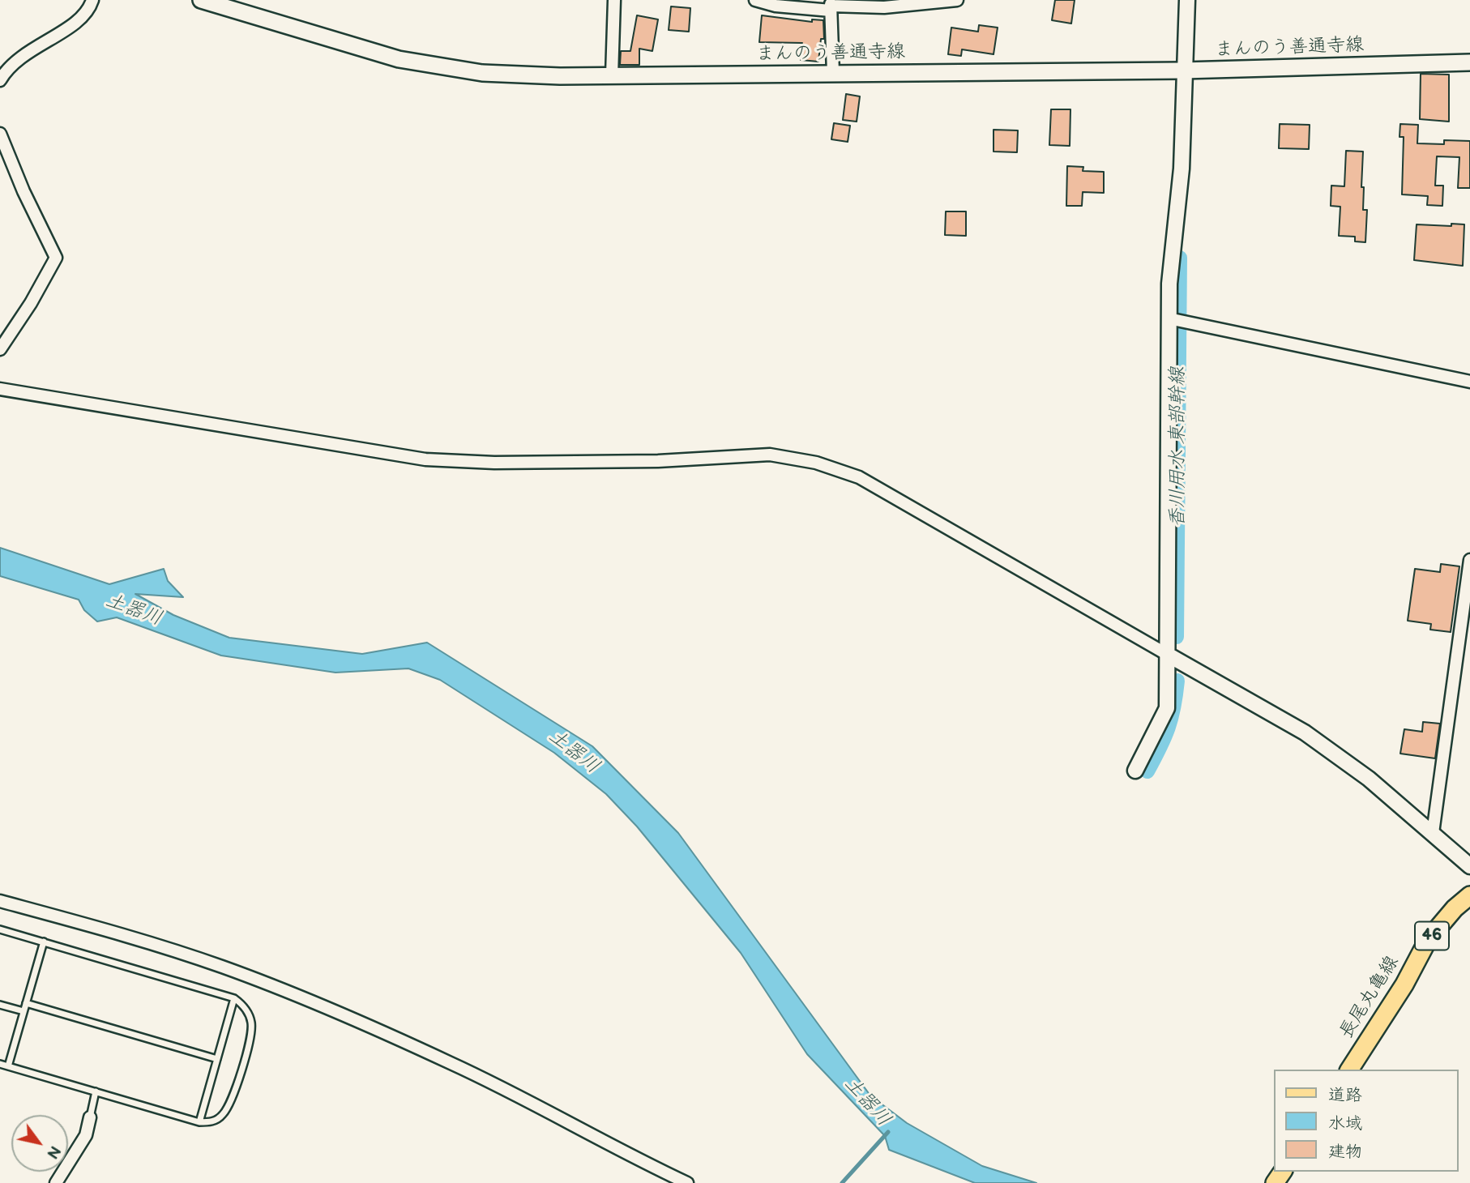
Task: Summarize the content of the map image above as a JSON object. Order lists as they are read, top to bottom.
{
  "streets": {
    "main road": ["まんのう善通寺線", "46", "長尾丸亀線"]
  },
  "water": ["香川用水 東部幹線", "土器川"],
  "legend": ["道路", "水域", "建物"],
  "north": "bottom right"
}
